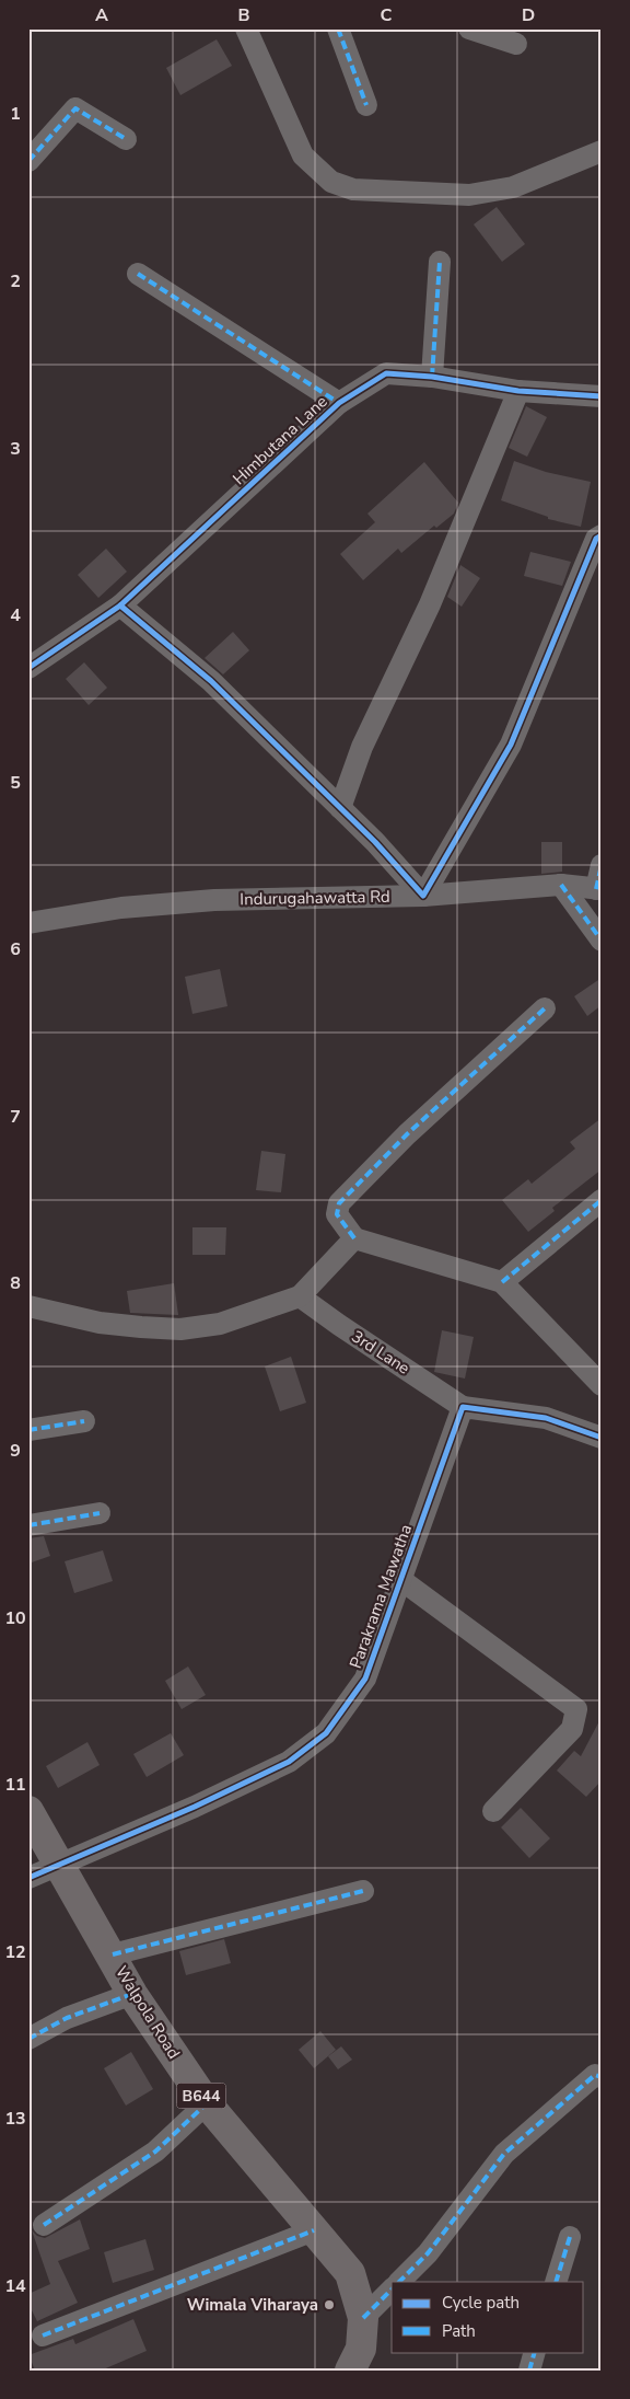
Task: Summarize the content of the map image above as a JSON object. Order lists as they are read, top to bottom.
{
  "streets": {
    "main road": ["Walpola Road", "B644"],
    "street": [
      "Himbutana Lane",
      "Indurugahawatta Rd",
      "3rd Lane",
      "Parakrama Mawatha"
    ]
  },
  "crossings": [
    ["3rd Lane", "Parakrama Mawatha"],
    ["Parakrama Mawatha", "Walpola Road"]
  ],
  "places": ["Wimala Viharaya"],
  "legend": ["Cycle path", "Path"],
  "grid": {
    "columns": [
      "A",
      "B",
      "C",
      "D"
    ],
    "rows": [
      "1",
      "2",
      "3",
      "4",
      "5",
      "6",
      "7",
      "8",
      "9",
      "10",
      "11",
      "12",
      "13",
      "14"
    ]
  }
}
